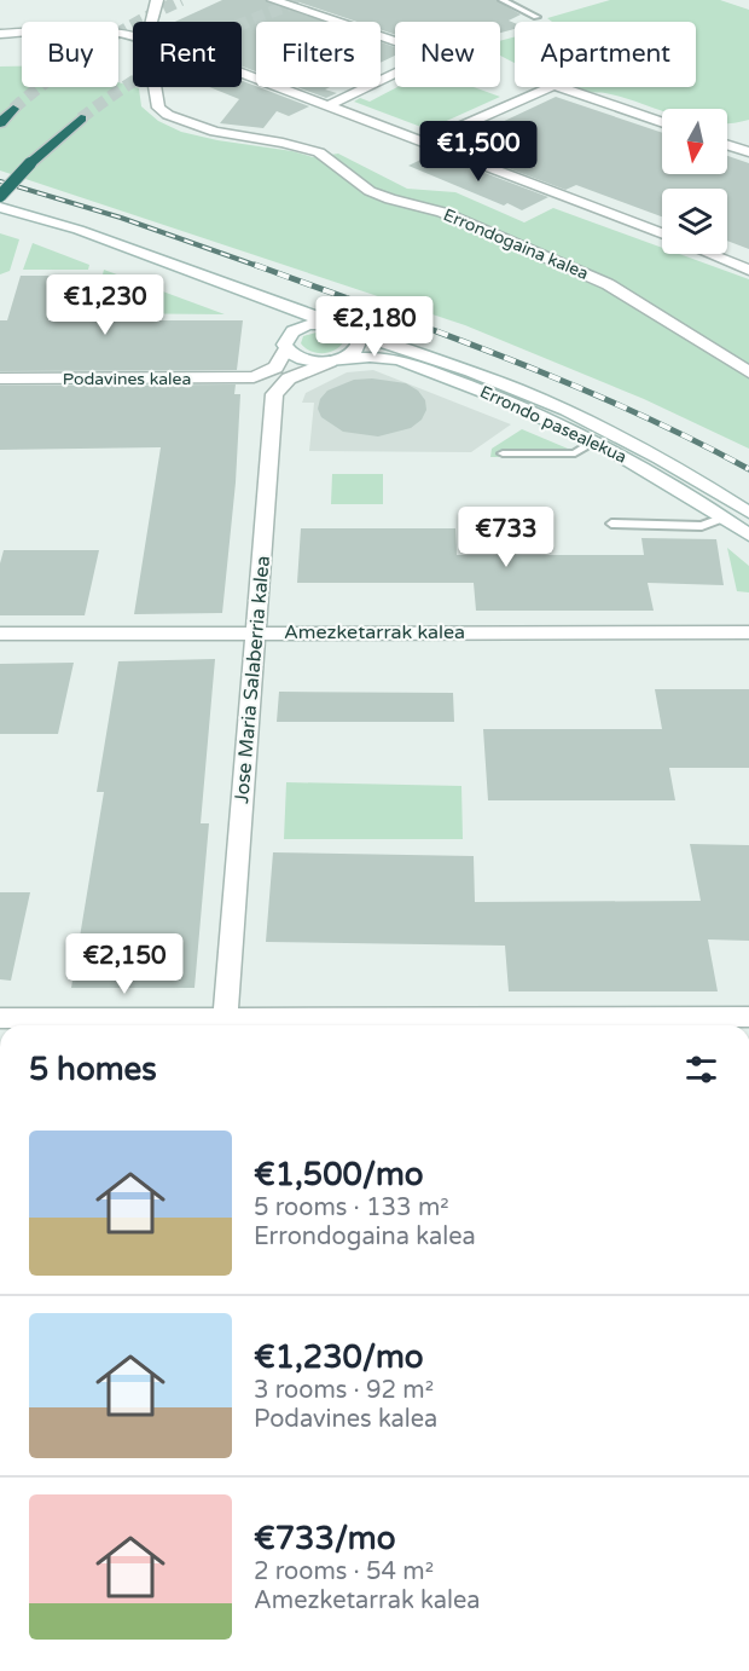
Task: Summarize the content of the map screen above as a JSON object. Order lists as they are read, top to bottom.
{
  "streets": {
    "street": [
      "Errondogaina kalea",
      "Podavines kalea",
      "Errondo pasealekua",
      "Amezketarrak kalea",
      "Jose Maria Salaberria kalea"
    ]
  },
  "crossings": [
    ["Amezketarrak kalea", "Jose Maria Salaberria kalea"]
  ],
  "north": "bottom",
  "page": {
    "chip": [
      "Buy",
      "Rent",
      "Filters",
      "New",
      "Apartment"
    ],
    "price": [
      "€1,500",
      "€1,230",
      "€2,180",
      "€733",
      "€2,150"
    ],
    "heading": "5 homes",
    "list": [
      {
        "name": "€1,500/mo",
        "note": "5 rooms · 133 m² · Errondogaina kalea"
      },
      {
        "name": "€1,230/mo",
        "note": "3 rooms · 92 m² · Podavines kalea"
      },
      {
        "name": "€733/mo",
        "note": "2 rooms · 54 m² · Amezketarrak kalea"
      }
    ]
  }
}
